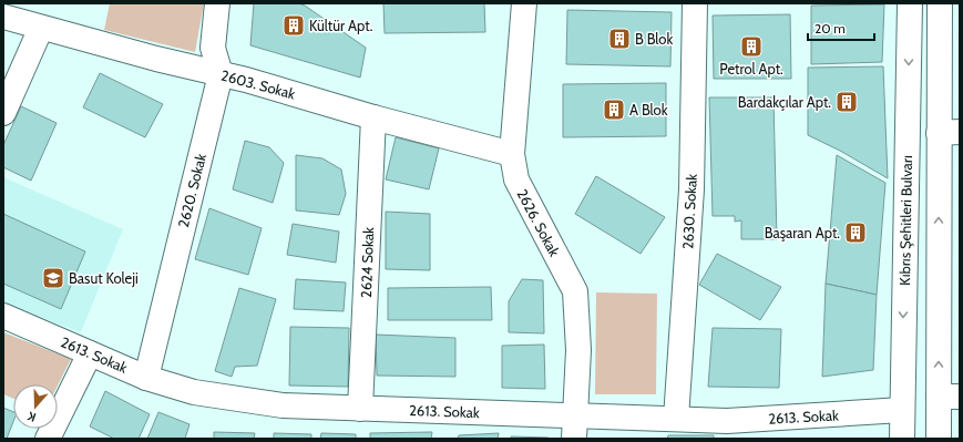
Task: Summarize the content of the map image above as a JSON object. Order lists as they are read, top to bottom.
{
  "streets": {
    "street": [
      "2603. Sokak",
      "2620. Sokak",
      "2630. Sokak",
      "Kıbrıs Şehitleri Bulvarı",
      "2626. Sokak",
      "2624 Sokak",
      "2613. Sokak"
    ]
  },
  "crossings": [
    ["2603. Sokak", "2620. Sokak"],
    ["2603. Sokak", "2626. Sokak"],
    ["2603. Sokak", "2624 Sokak"],
    ["2620. Sokak", "2613. Sokak"],
    ["2630. Sokak", "2613. Sokak"],
    ["Kıbrıs Şehitleri Bulvarı", "2613. Sokak"],
    ["2626. Sokak", "2613. Sokak"],
    ["2624 Sokak", "2613. Sokak"]
  ],
  "places": {
    "building": [
      "Kültür Apt.",
      "B Blok",
      "Petrol Apt.",
      "Bardakçılar Apt.",
      "A Blok",
      "Başaran Apt."
    ],
    "school or university": ["Basut Koleji"]
  },
  "scale_bar": "20 m",
  "north": "bottom"
}
